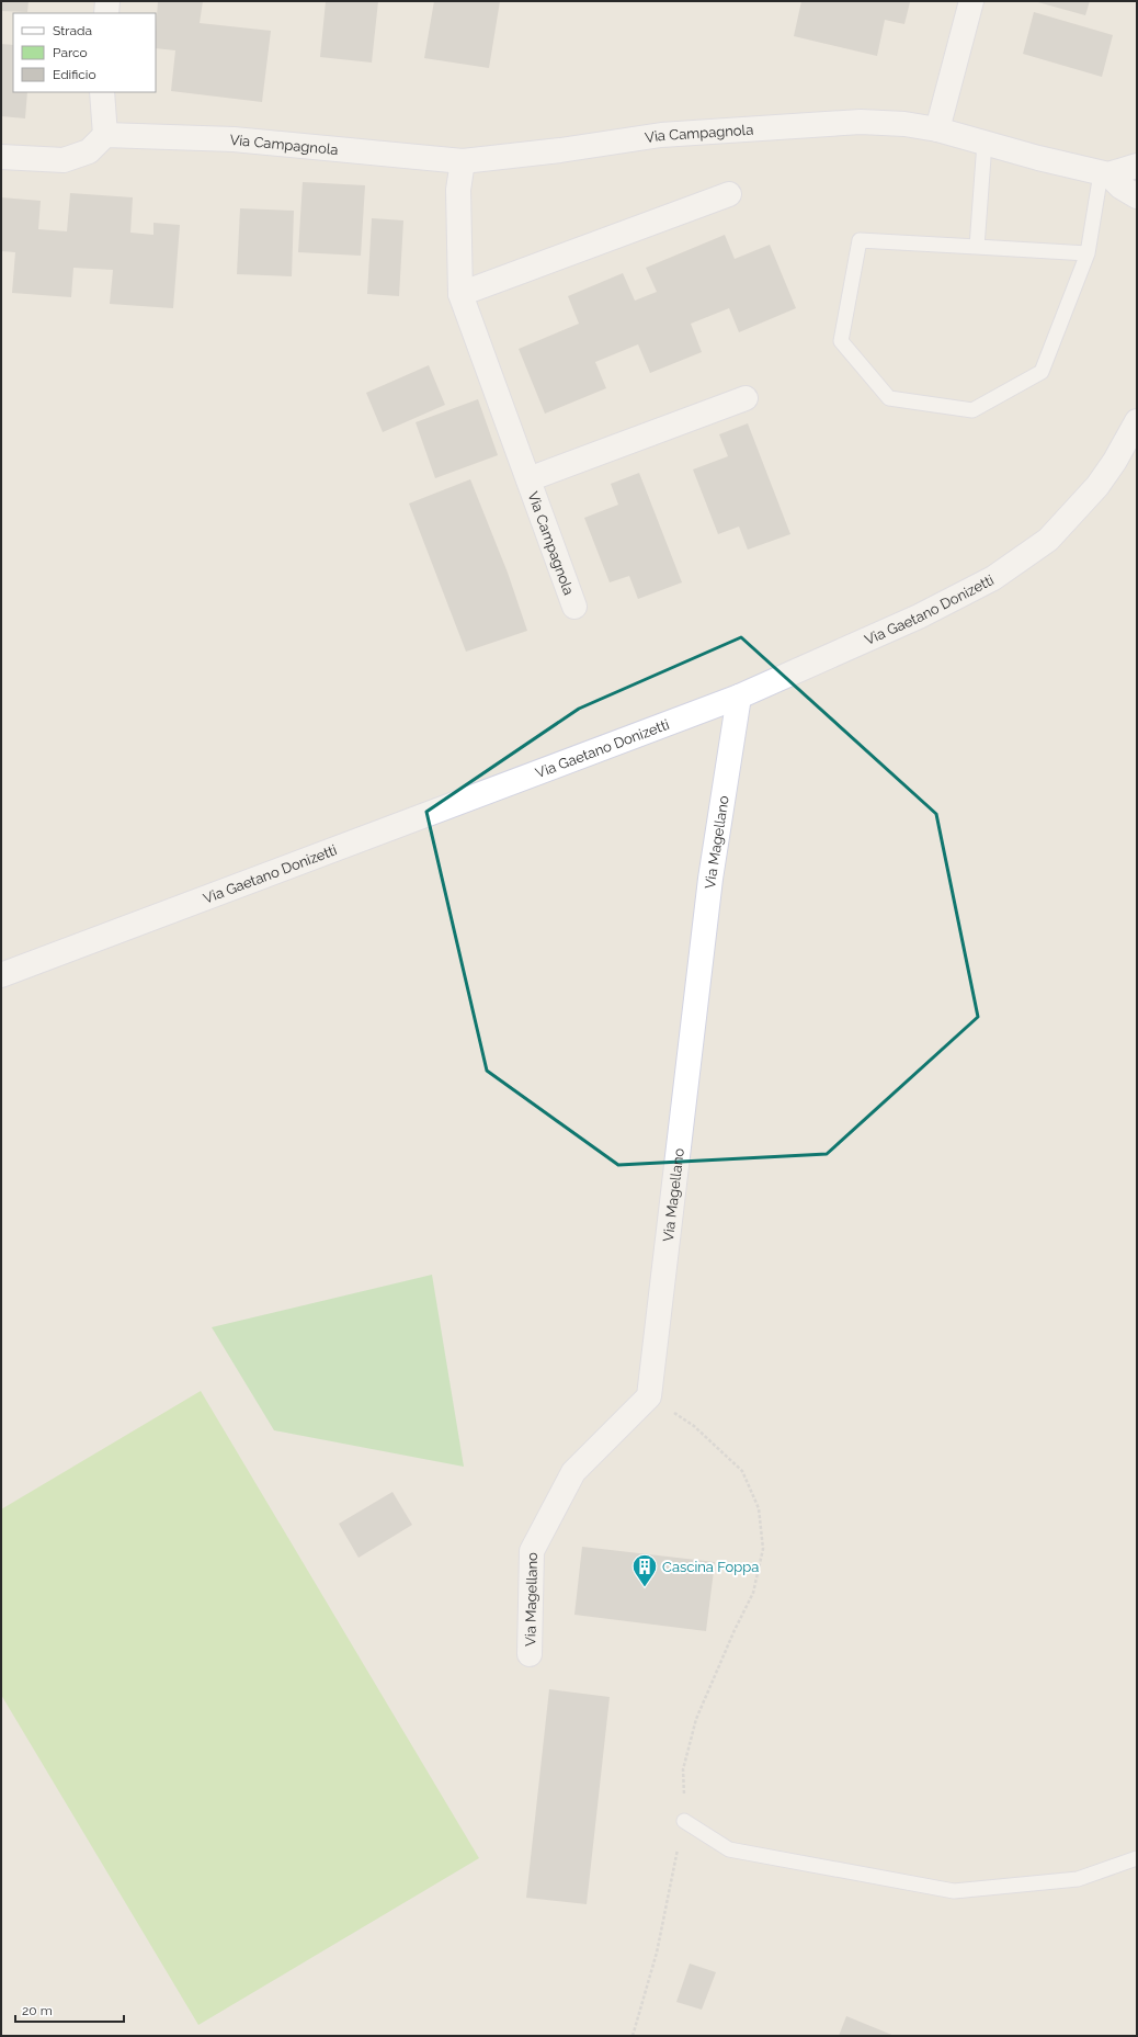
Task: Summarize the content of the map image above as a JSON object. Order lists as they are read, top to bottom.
{
  "streets": {
    "street": ["Via Campagnola", "Via Gaetano Donizetti", "Via Magellano"]
  },
  "crossings": [
    ["Via Gaetano Donizetti", "Via Magellano"]
  ],
  "places": {
    "building": ["Cascina Foppa"]
  },
  "legend": ["Strada", "Parco", "Edificio"],
  "scale_bar": "20 m"
}
